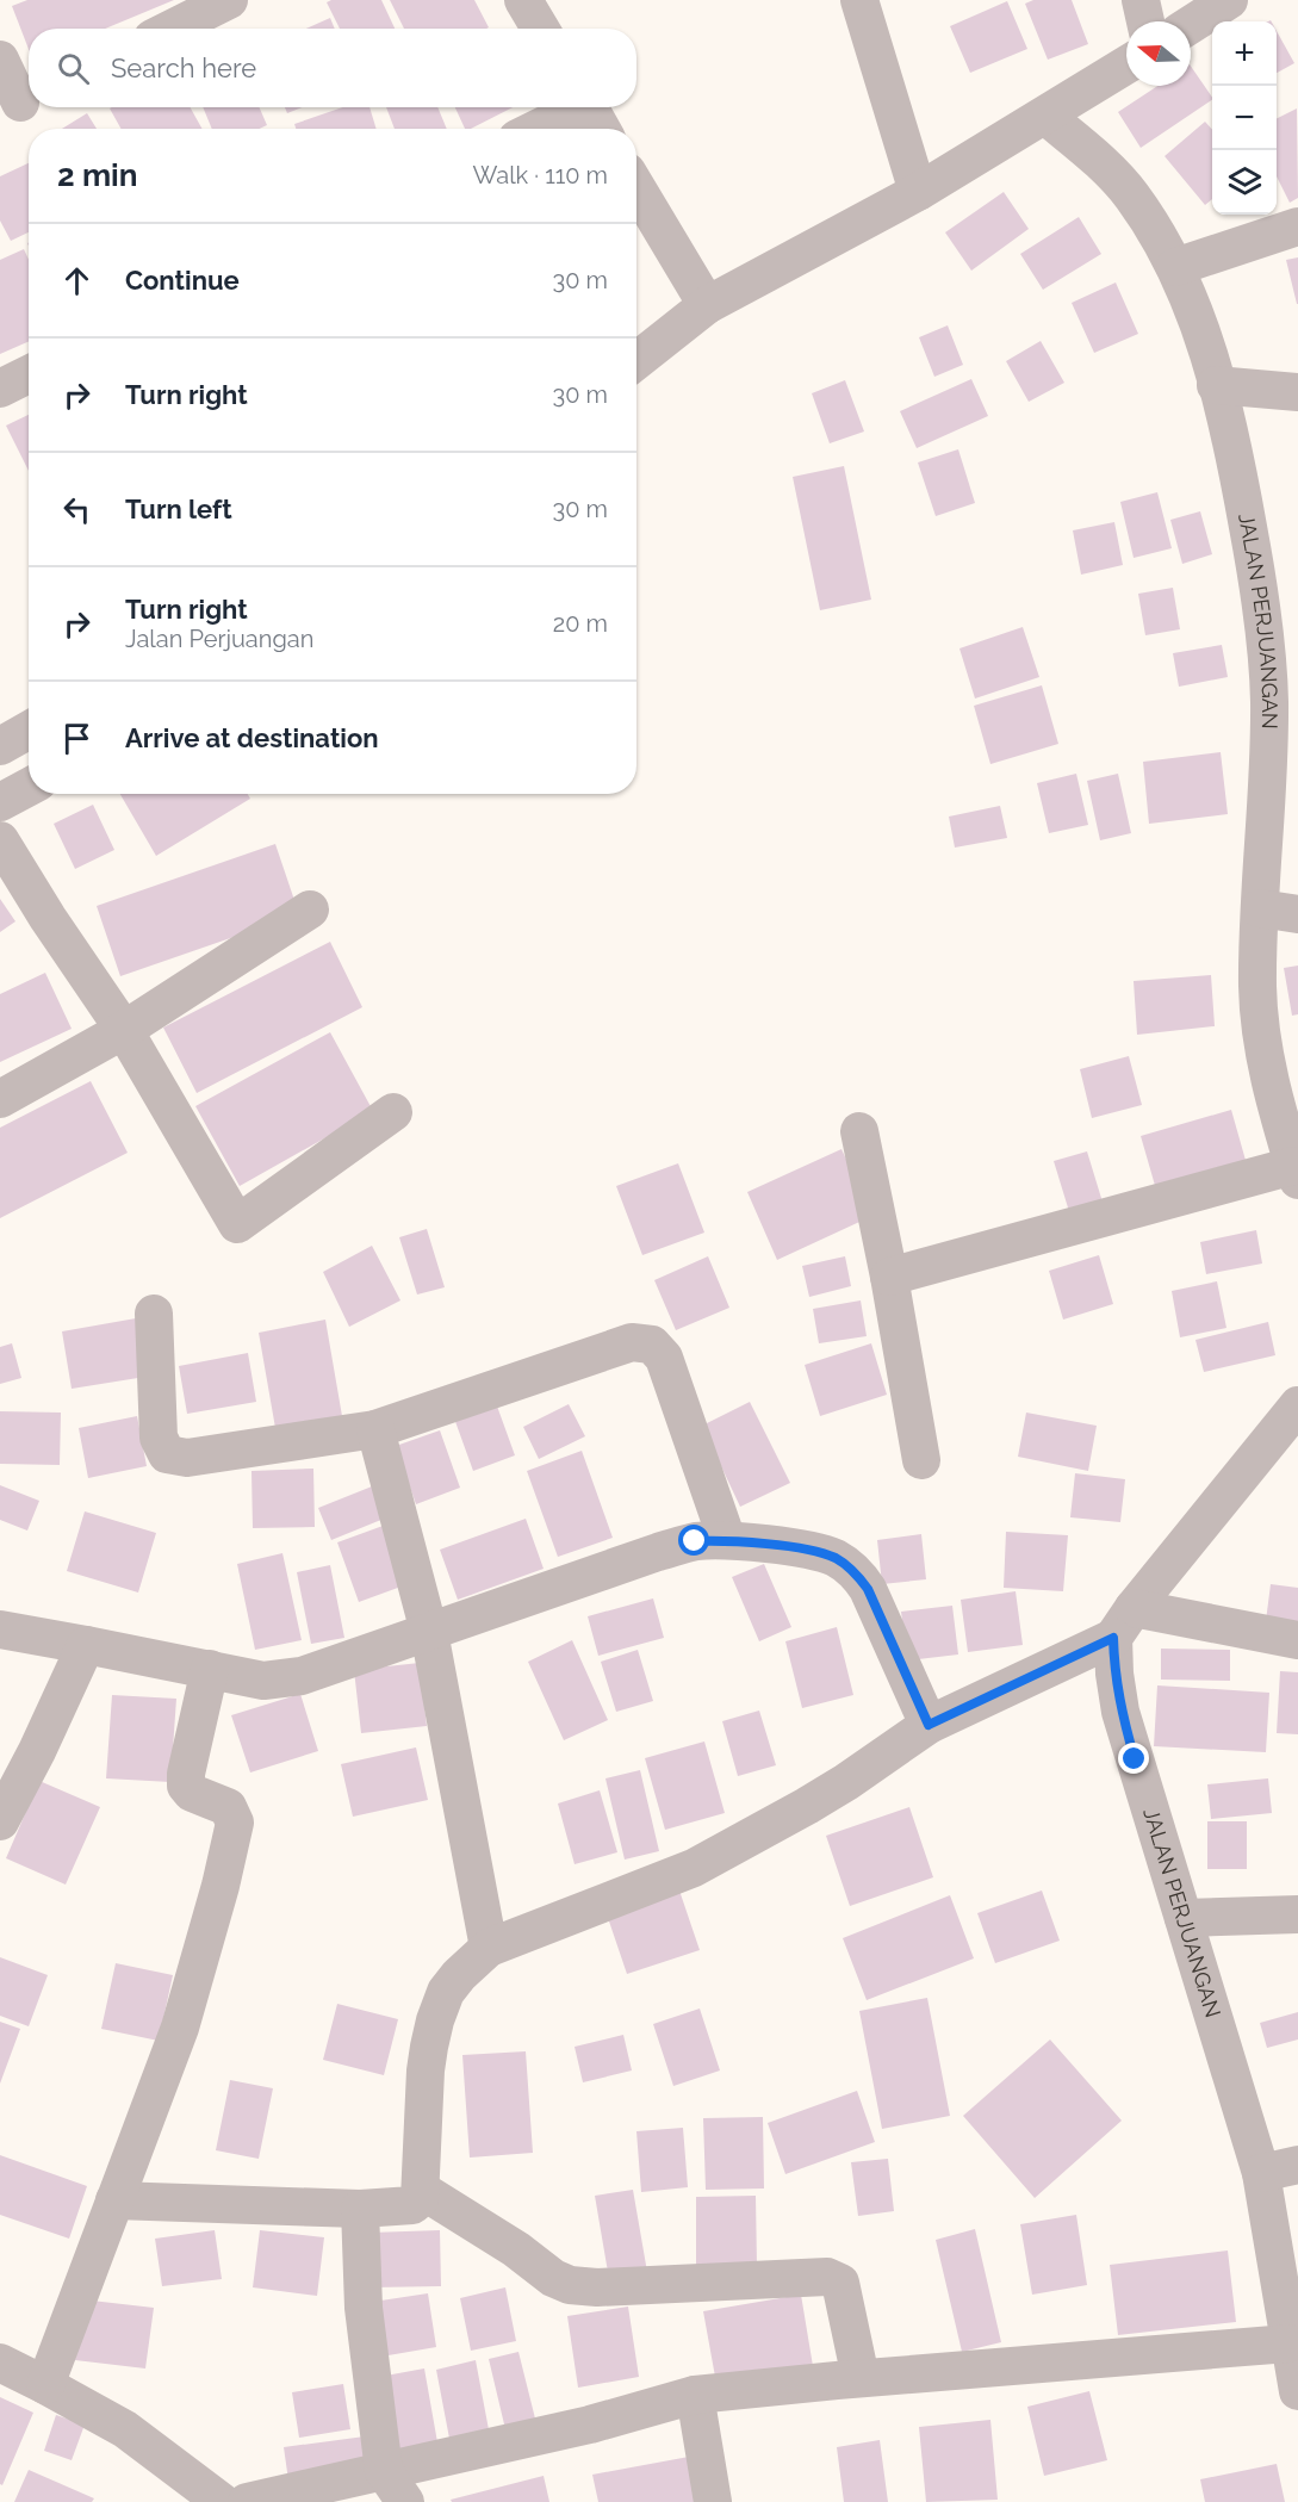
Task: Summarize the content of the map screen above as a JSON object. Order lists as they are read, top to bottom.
{
  "streets": {
    "street": ["JALAN PERJUANGAN"]
  },
  "north": "left",
  "page": {
    "map_buttons": ["+", "−"],
    "search": "Search here",
    "heading": ["2 min", "Walk · 110 m"],
    "list": [
      ["Continue", "30 m"],
      ["Turn right", "30 m"],
      ["Turn left", "30 m"],
      ["Turn right", "Jalan Perjuangan", "20 m"],
      "Arrive at destination"
    ]
  }
}
